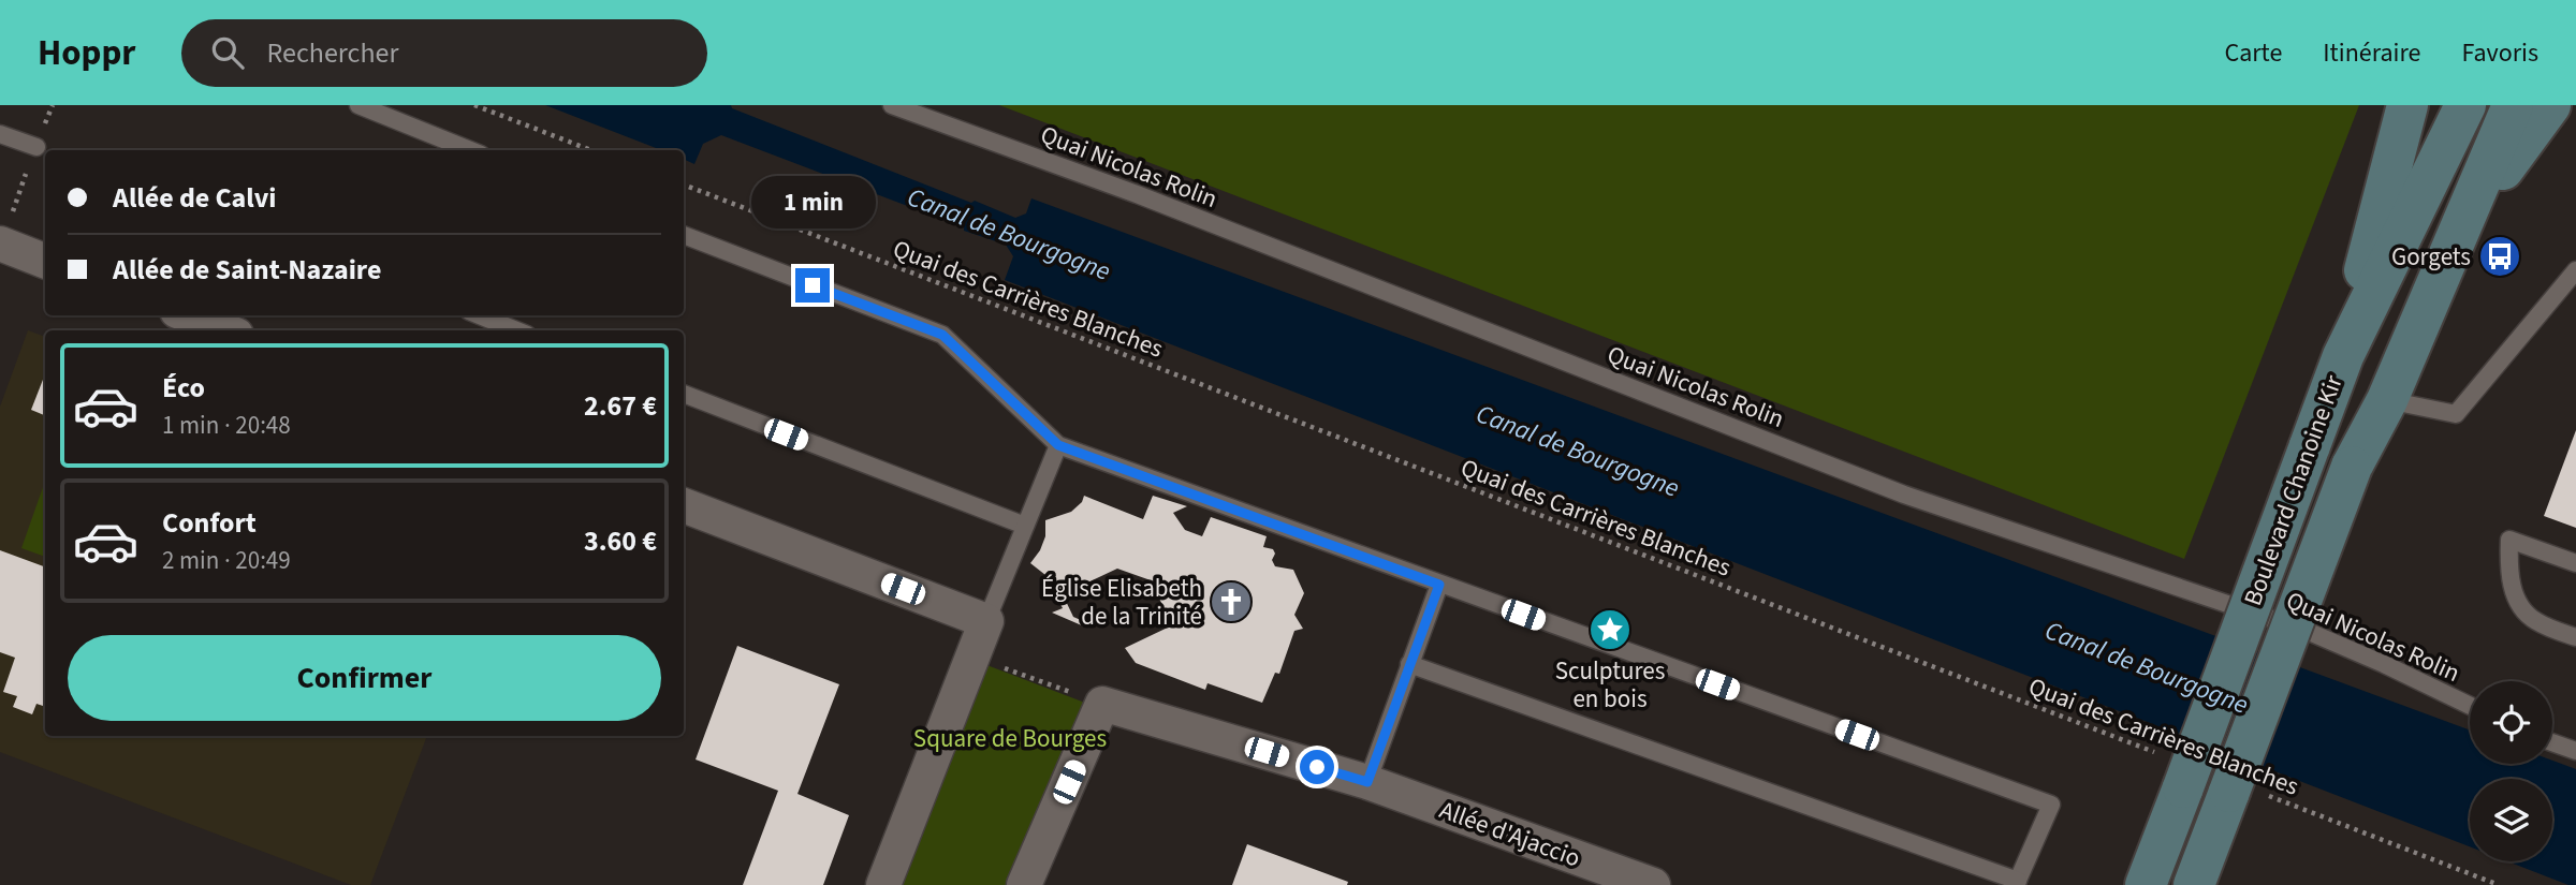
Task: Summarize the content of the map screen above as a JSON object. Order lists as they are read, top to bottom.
{
  "streets": {
    "main road": ["Boulevard Chanoine Kir"],
    "street": ["Allée d'Ajaccio"],
    "lane": ["Quai Nicolas Rolin"],
    "path": ["Quai des Carrières Blanches"]
  },
  "water": ["Canal de Bourgogne"],
  "parks": ["Square de Bourges"],
  "places": {
    "bus stop": ["Gorgets"],
    "church": ["Église Elisabeth de la Trinité"],
    "place": ["Sculptures en bois"]
  },
  "page": {
    "header": "Hoppr",
    "search": "Rechercher",
    "nav": ["Carte", "Itinéraire", "Favoris"],
    "banner": ["Allée de Calvi", "Allée de Saint-Nazaire"],
    "bubble": "1 min",
    "list": [
      {
        "name": "Éco",
        "note": "1 min · 20:48",
        "value": "2.67 €"
      },
      {
        "name": "Confort",
        "note": "2 min · 20:49",
        "value": "3.60 €"
      }
    ],
    "buttons": "Confirmer"
  }
}
